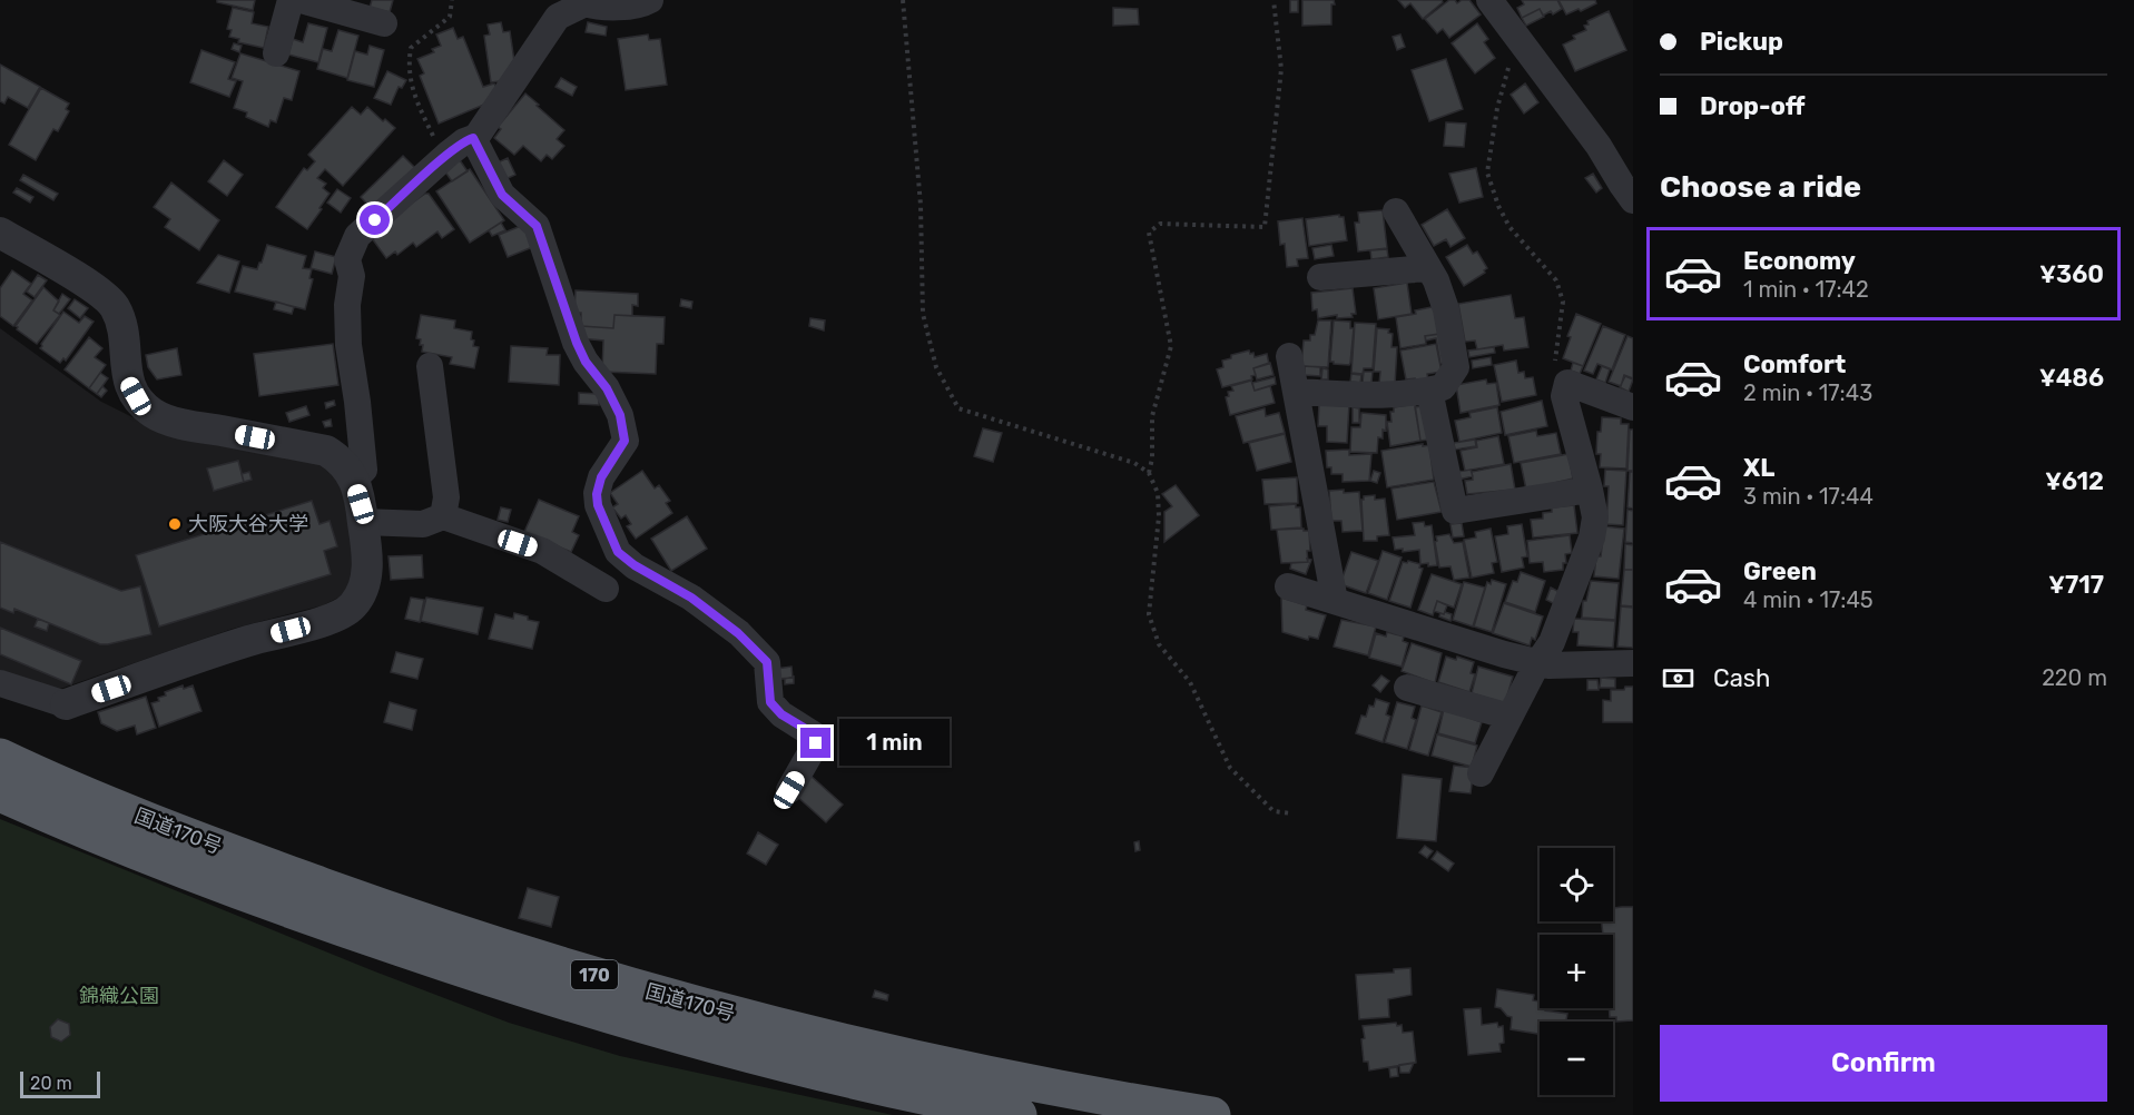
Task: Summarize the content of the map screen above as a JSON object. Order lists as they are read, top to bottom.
{
  "streets": {
    "highway": ["国道170号", "170"]
  },
  "parks": ["錦織公園"],
  "places": ["大阪大谷大学"],
  "scale_bar": "20 m",
  "page": {
    "banner": ["Pickup", "Drop-off"],
    "heading": "Choose a ride",
    "list": [
      {
        "name": "Economy",
        "note": "1 min · 17:42",
        "value": "¥360"
      },
      {
        "name": "Comfort",
        "note": "2 min · 17:43",
        "value": "¥486"
      },
      {
        "name": "XL",
        "note": "3 min · 17:44",
        "value": "¥612"
      },
      {
        "name": "Green",
        "note": "4 min · 17:45",
        "value": "¥717"
      }
    ],
    "pay": ["Cash", "220 m"],
    "bubble": "1 min",
    "map_buttons": ["+", "−"],
    "buttons": "Confirm",
    "scale": "20 m"
  }
}
